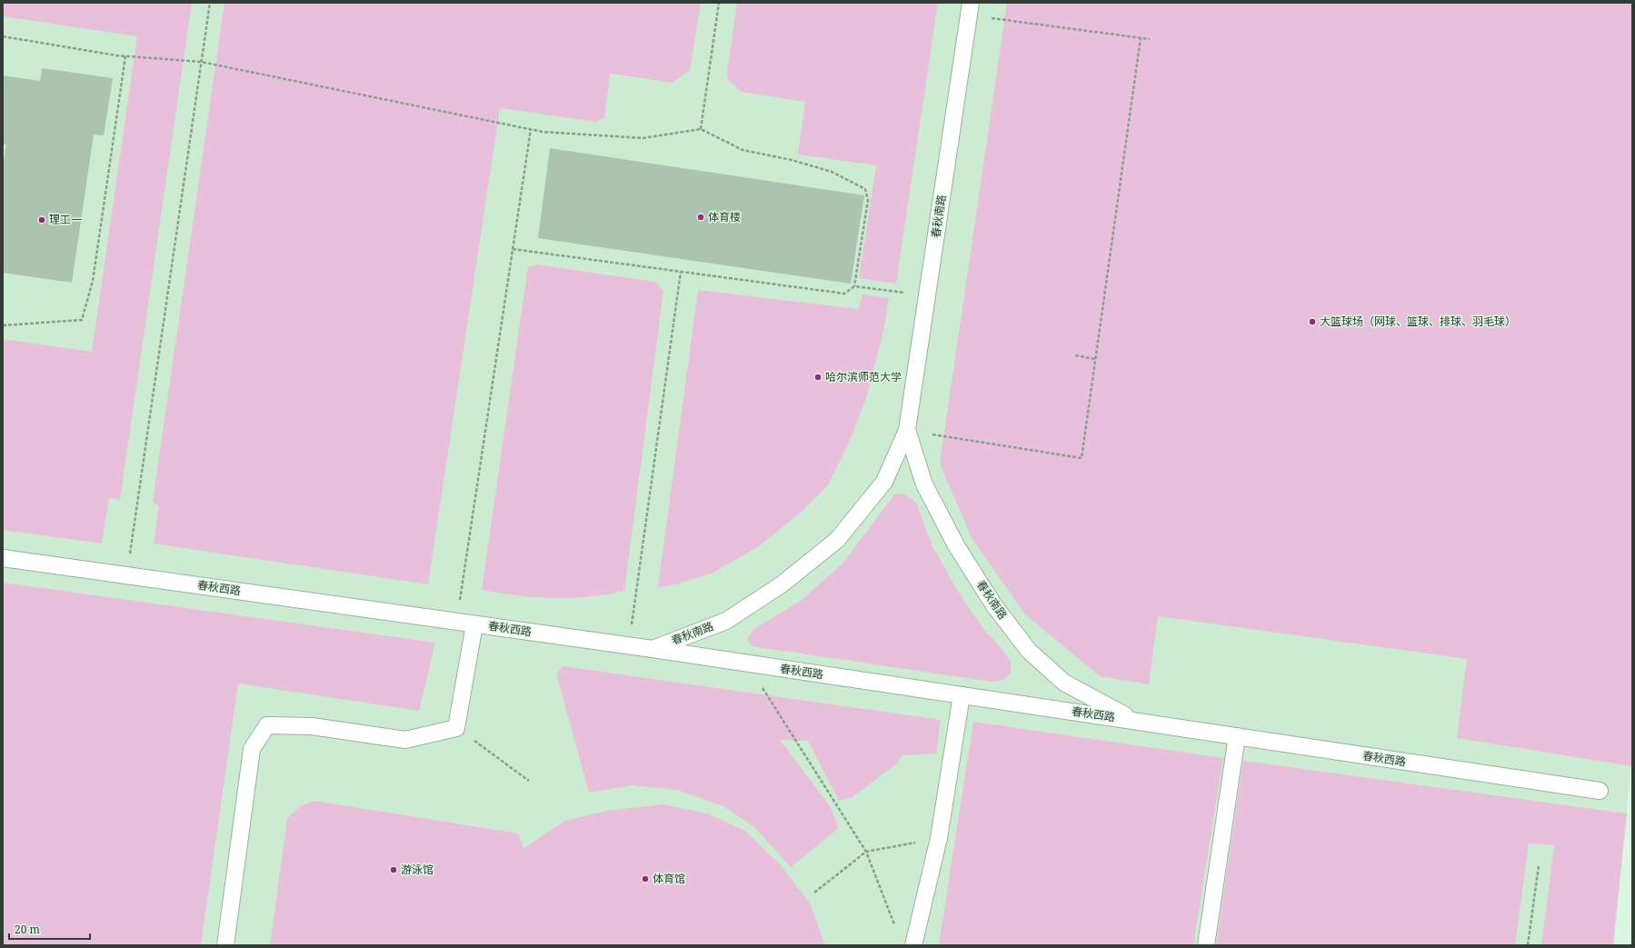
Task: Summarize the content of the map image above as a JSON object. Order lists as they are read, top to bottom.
{
  "streets": {
    "lane": ["春秋南路", "春秋西路"]
  },
  "crossings": [
    ["春秋南路", "春秋西路"]
  ],
  "places": [
    "体育楼",
    "理工一",
    "大篮球场（网球、篮球、排球、羽毛球）",
    "哈尔滨师范大学",
    "游泳馆",
    "体育馆"
  ],
  "scale_bar": "20 m"
}
